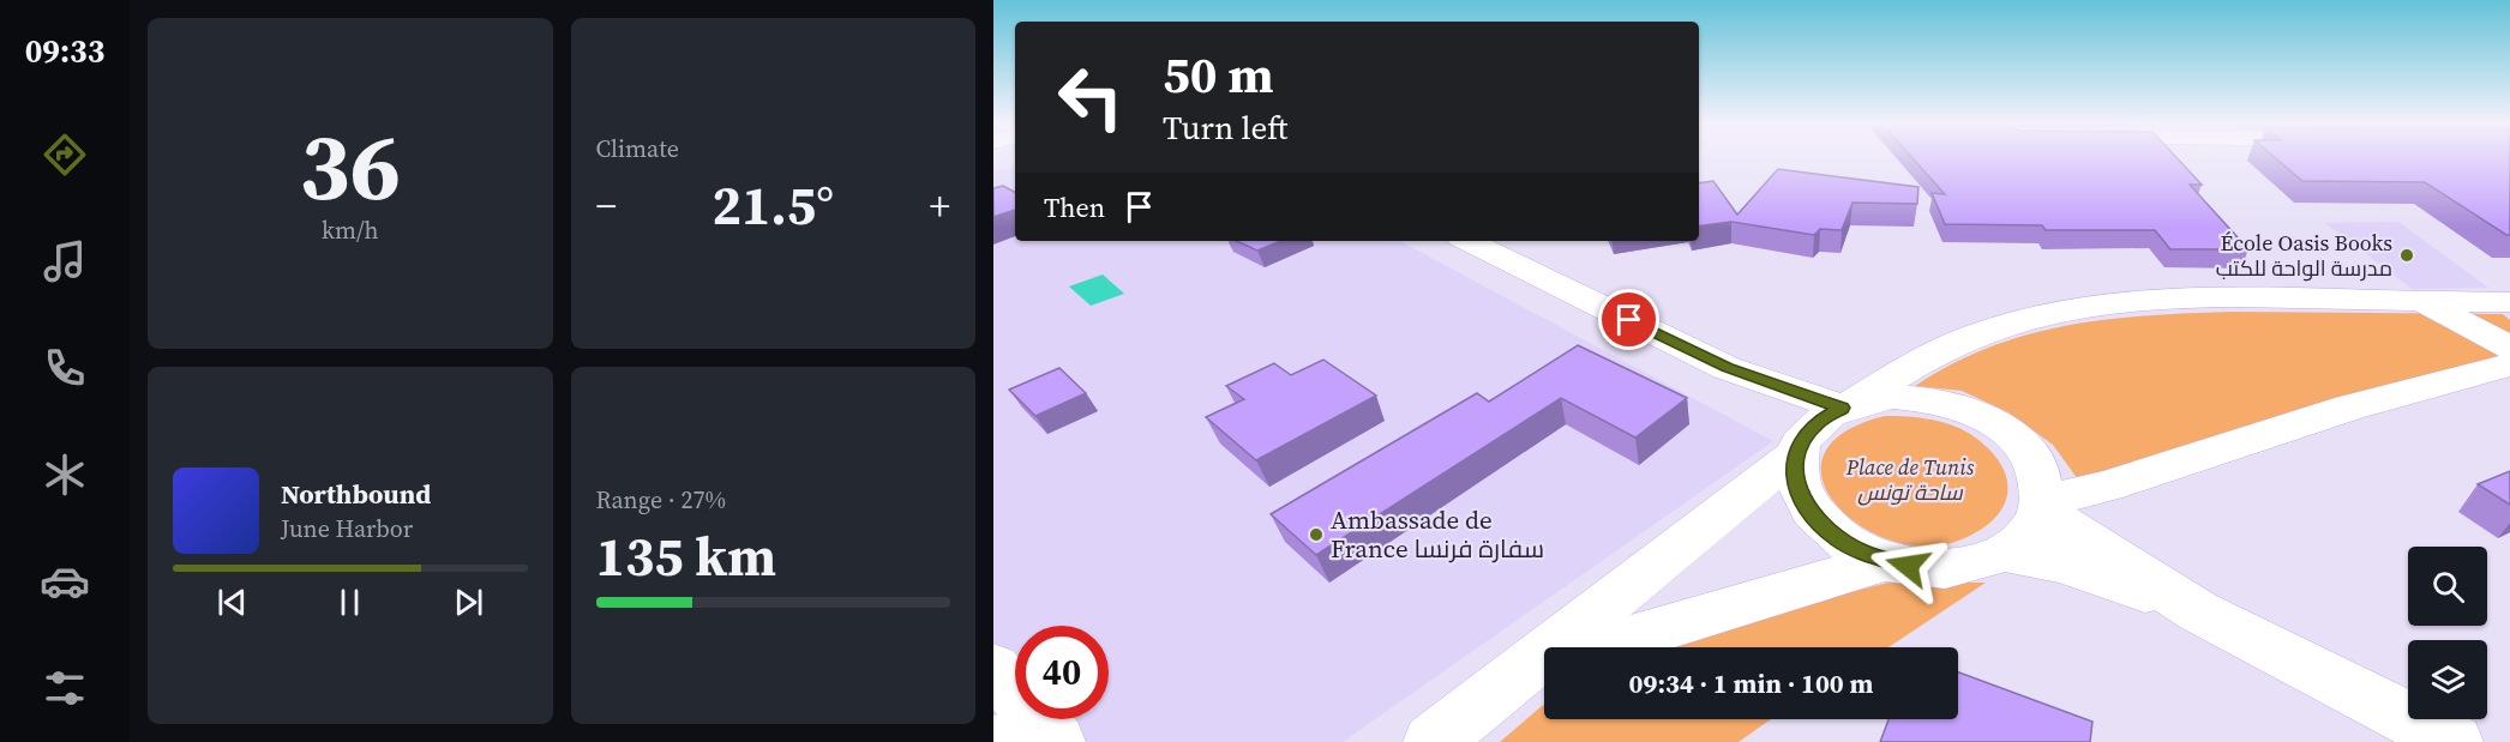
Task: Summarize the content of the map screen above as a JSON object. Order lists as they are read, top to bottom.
{
  "parks": ["Place de Tunis ساحة تونس"],
  "places": ["École Oasis Books مدرسة الواحة للكتب", "Ambassade de France سفارة فرنسا"],
  "page": {
    "tabs": "09:33",
    "tile": [
      ["36", "km/h"],
      "Climate",
      ["Range · 27%", "135 km"]
    ],
    "turn": ["50 m", "Turn left"],
    "then": "Then",
    "heat": ["−", "21.5°", "+"],
    "song": ["Northbound", "June Harbor"],
    "limit": "40",
    "trip": "09:34 · 1 min · 100 m"
  }
}
